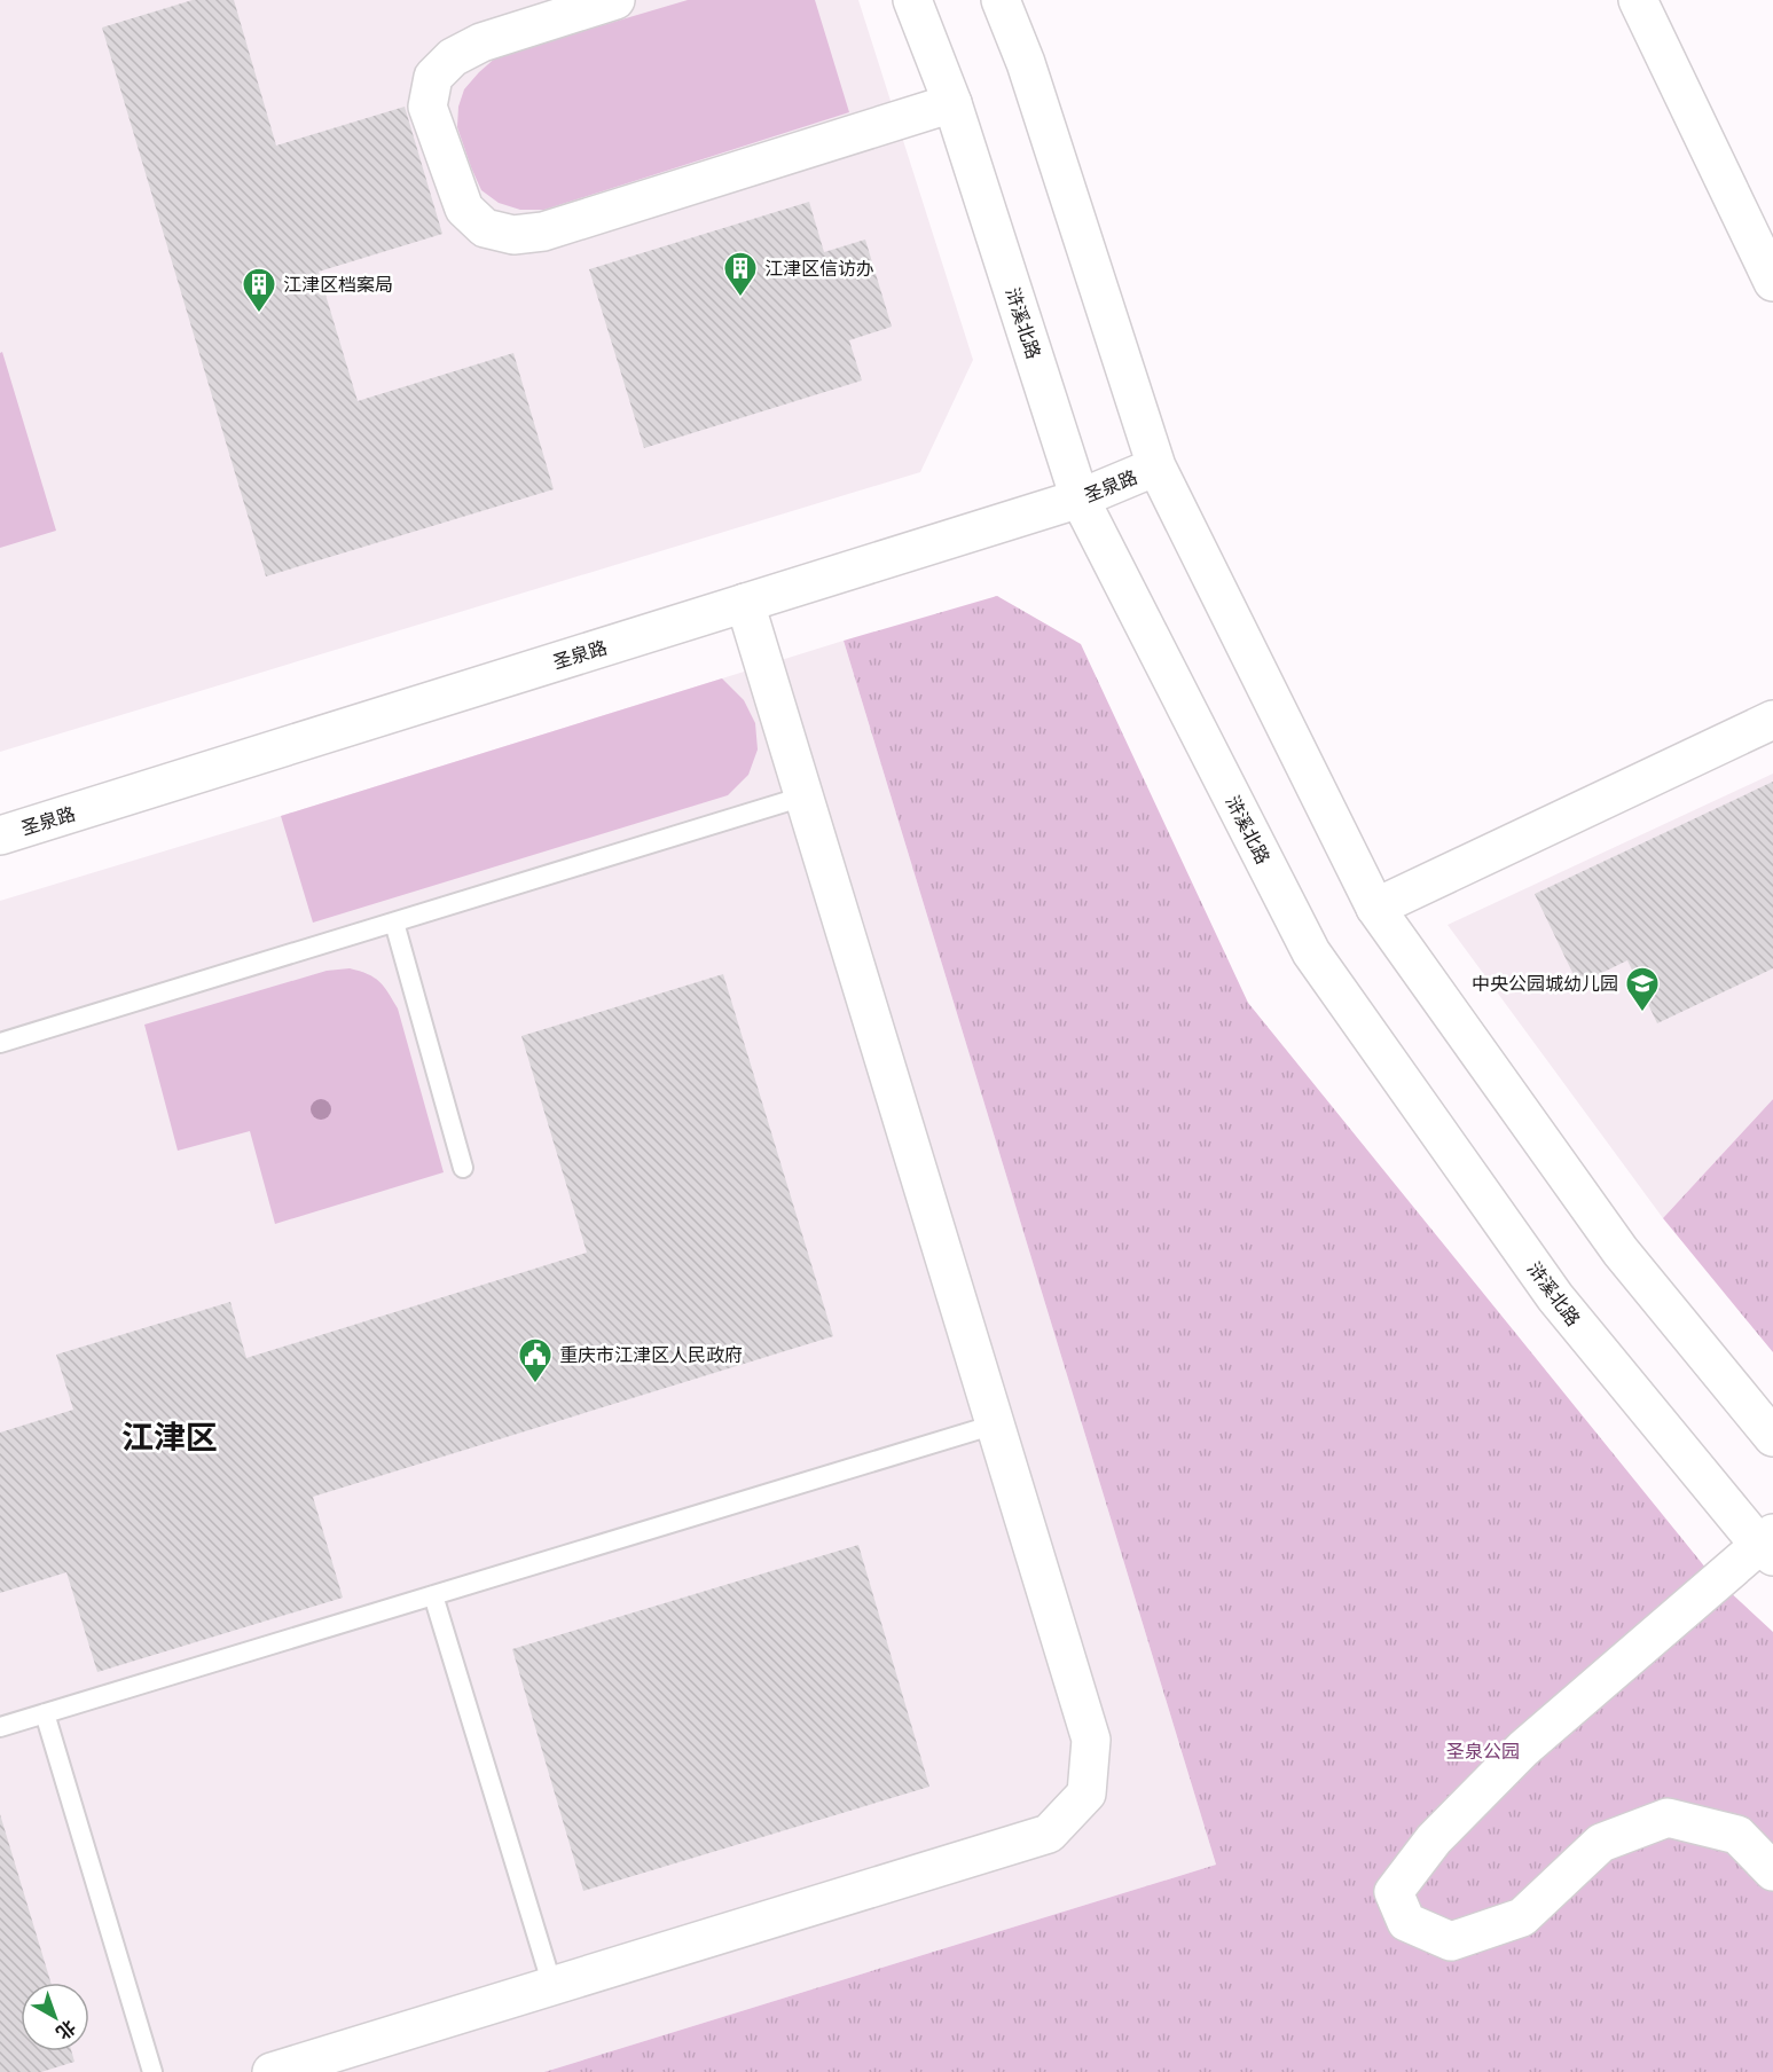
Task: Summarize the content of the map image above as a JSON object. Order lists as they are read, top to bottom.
{
  "streets": {
    "street": ["浒溪北路", "圣泉路"]
  },
  "crossings": [
    ["浒溪北路", "圣泉路"]
  ],
  "districts": ["江津区"],
  "parks": ["圣泉公园"],
  "places": {
    "building": ["江津区信访办", "江津区档案局"],
    "school or university": ["中央公园城幼儿园"],
    "public building": ["重庆市江津区人民政府"]
  },
  "north": "bottom right"
}
